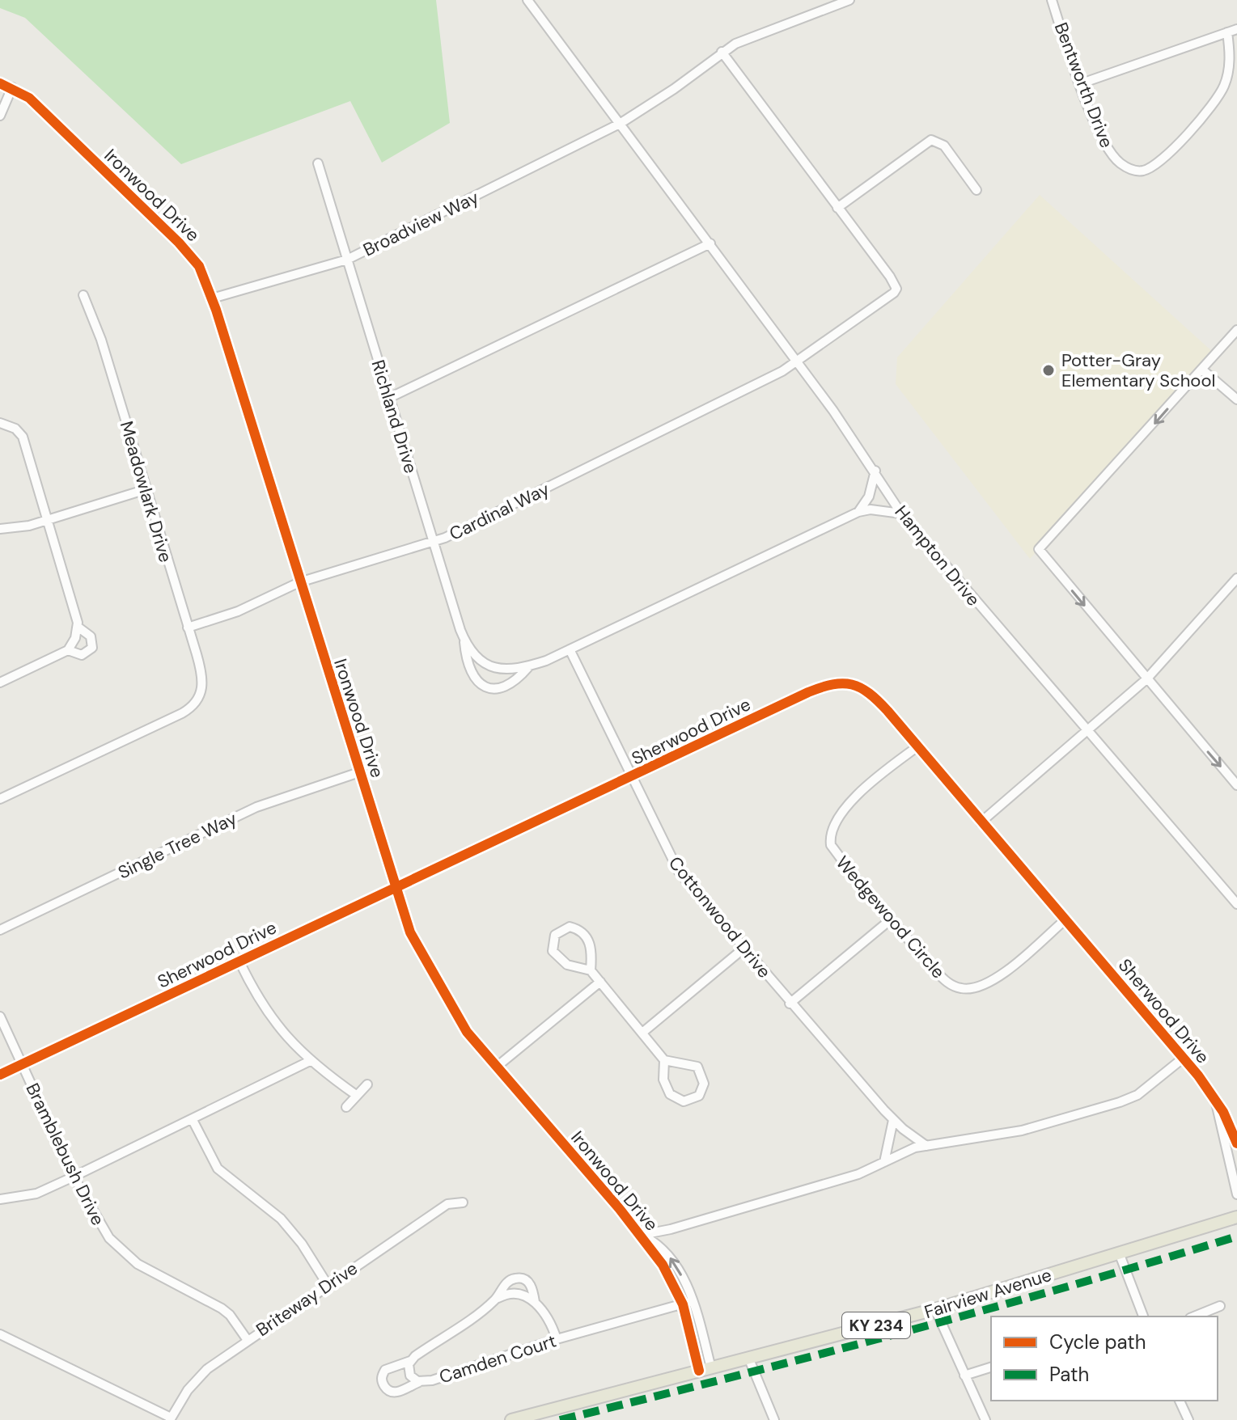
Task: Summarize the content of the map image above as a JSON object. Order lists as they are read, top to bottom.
{
  "streets": {
    "main road": ["Fairview Avenue", "KY 234"],
    "street": [
      "Bentworth Drive",
      "Ironwood Drive",
      "Broadview Way",
      "Richland Drive",
      "Meadowlark Drive",
      "Cardinal Way",
      "Hampton Drive",
      "Sherwood Drive",
      "Single Tree Way",
      "Cottonwood Drive",
      "Wedgewood Circle",
      "Bramblebush Drive",
      "Briteway Drive",
      "Camden Court"
    ]
  },
  "crossings": [
    ["Ironwood Drive", "Broadview Way"],
    ["Ironwood Drive", "Cardinal Way"],
    ["Ironwood Drive", "Sherwood Drive"],
    ["Ironwood Drive", "Single Tree Way"],
    ["Ironwood Drive", "Fairview Avenue"],
    ["Ironwood Drive", "Camden Court"],
    ["Broadview Way", "Richland Drive"],
    ["Broadview Way", "Hampton Drive"],
    ["Richland Drive", "Cardinal Way"],
    ["Meadowlark Drive", "Cardinal Way"],
    ["Cardinal Way", "Hampton Drive"],
    ["Sherwood Drive", "Cottonwood Drive"],
    ["Sherwood Drive", "Wedgewood Circle"],
    ["Sherwood Drive", "Bramblebush Drive"],
    ["Bramblebush Drive", "Briteway Drive"]
  ],
  "places": ["Potter-Gray Elementary School"],
  "legend": ["Cycle path", "Path"]
}
